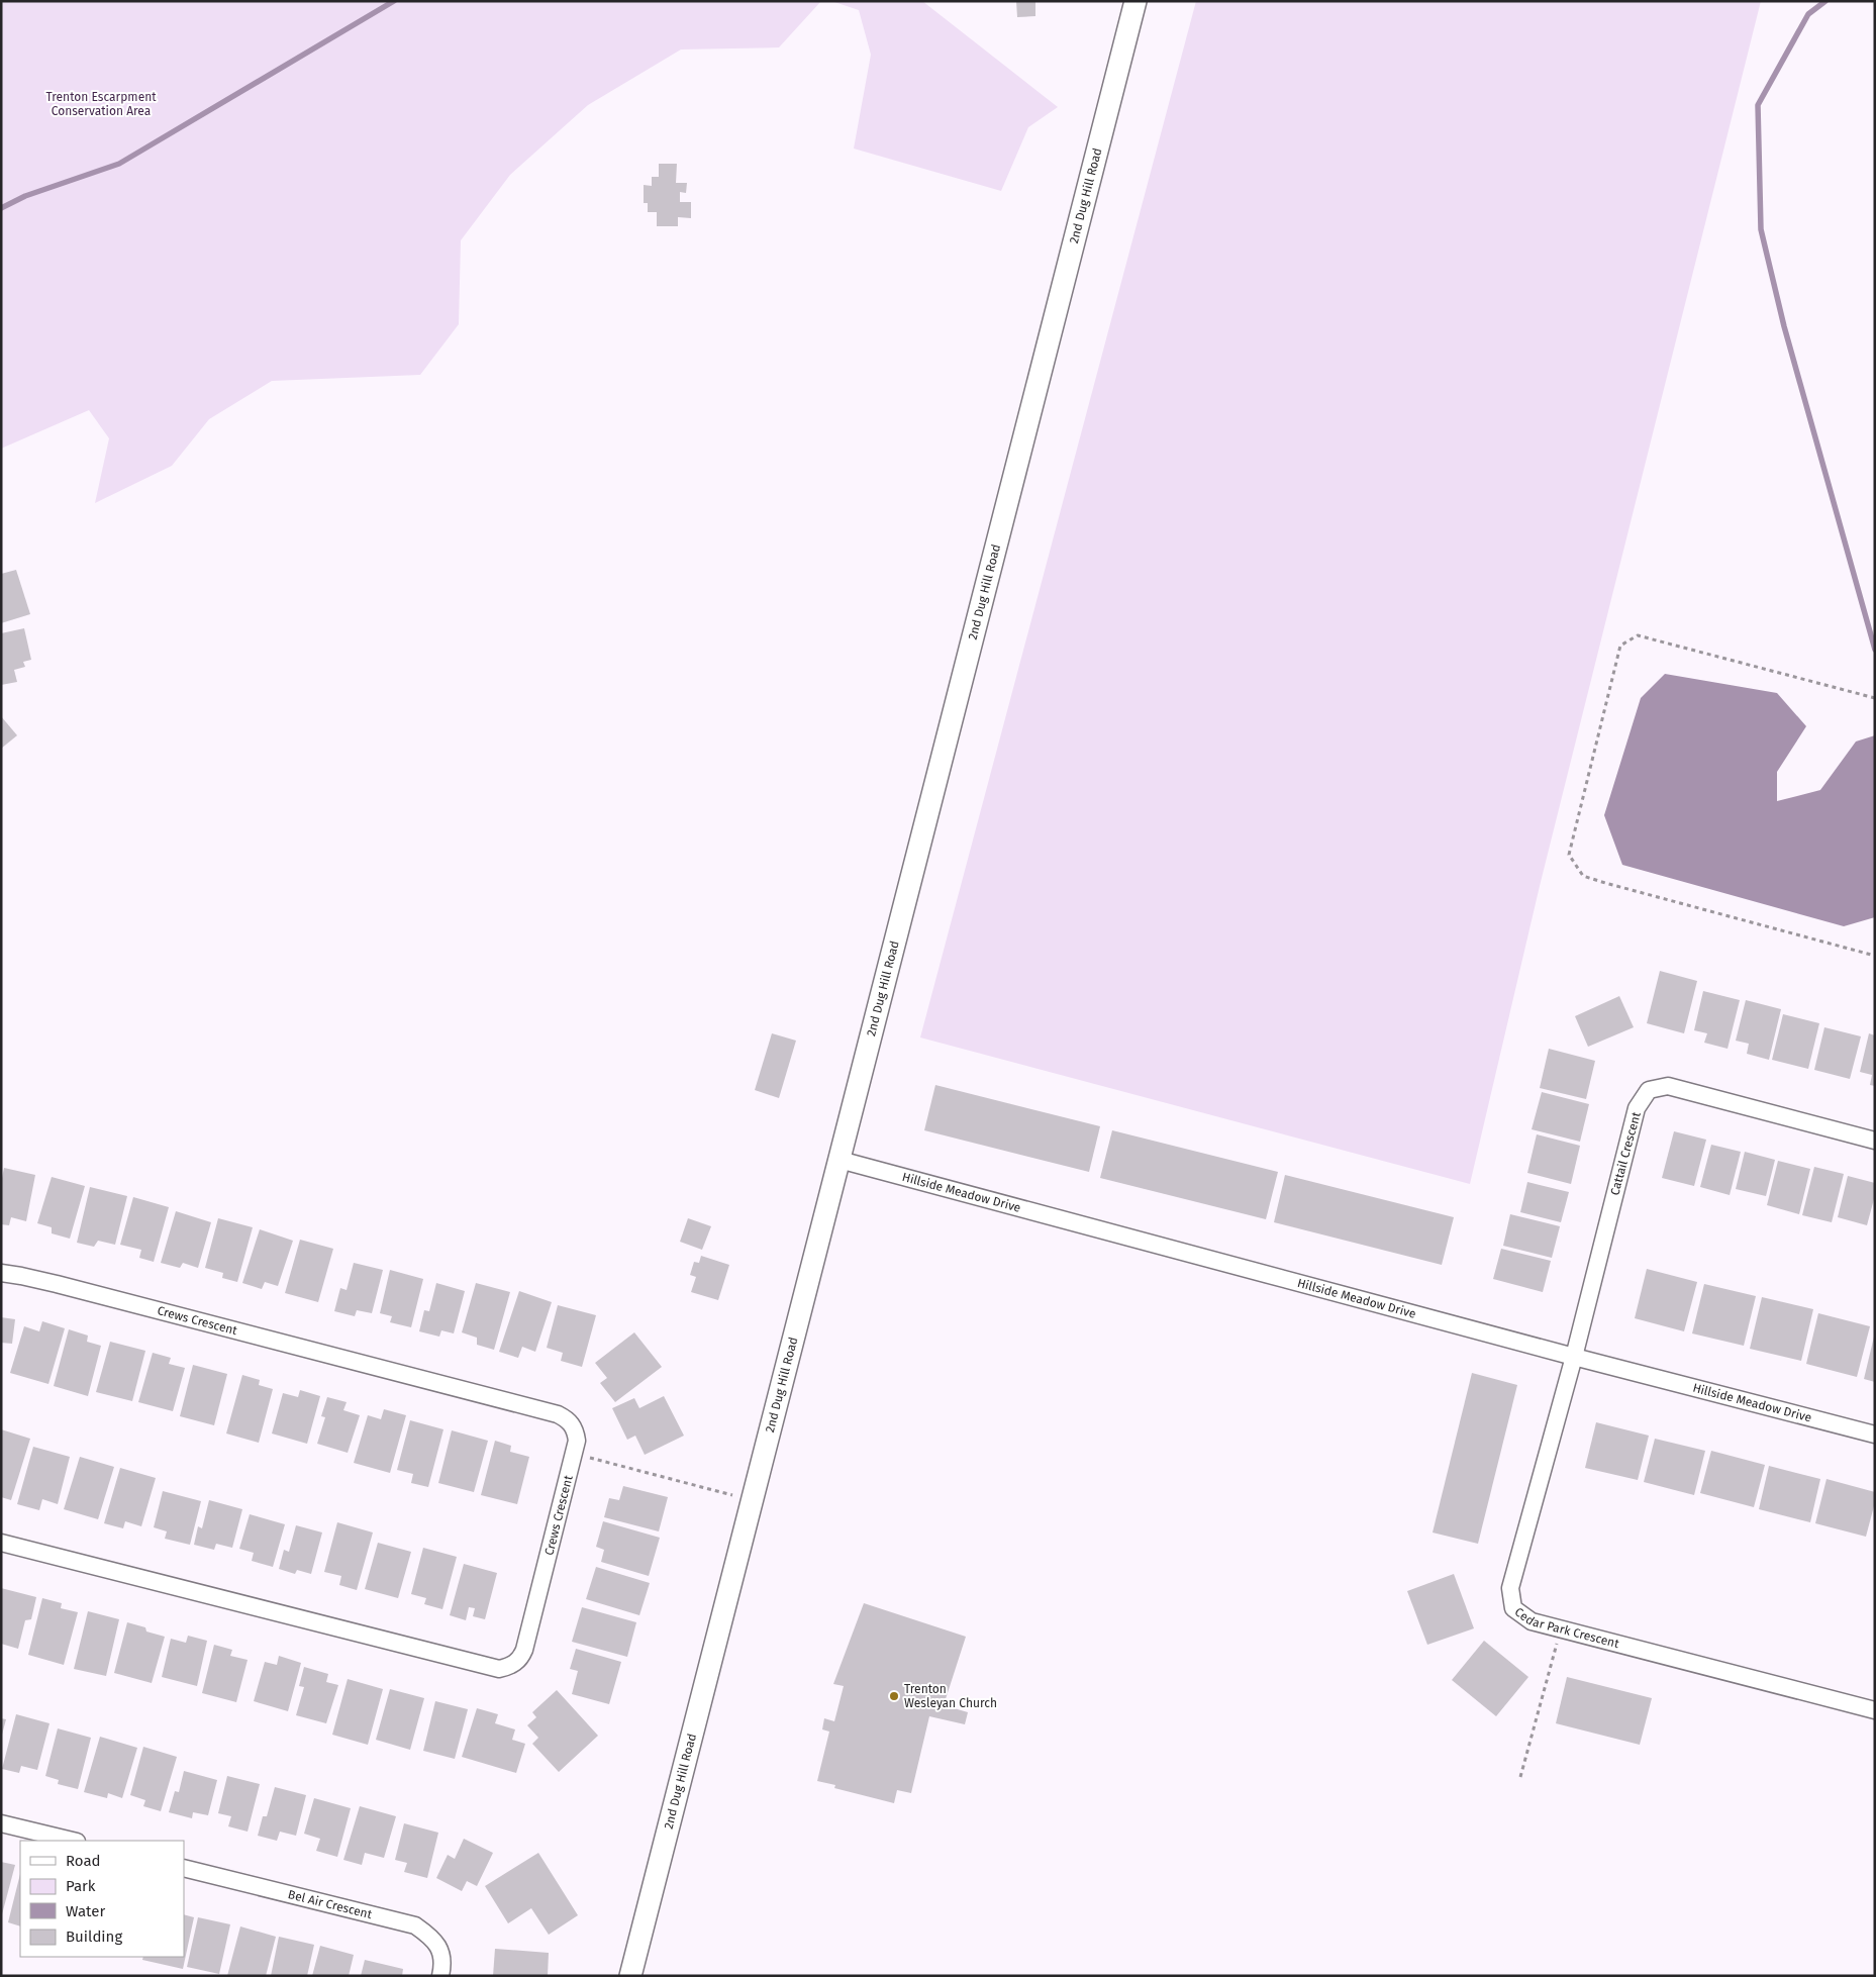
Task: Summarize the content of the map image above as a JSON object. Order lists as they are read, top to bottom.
{
  "streets": {
    "street": [
      "2nd Dug Hill Road",
      "Cattail Crescent",
      "Hillside Meadow Drive",
      "Crews Crescent",
      "Cedar Park Crescent",
      "Bel Air Crescent"
    ]
  },
  "crossings": [
    ["2nd Dug Hill Road", "Hillside Meadow Drive"],
    ["Cattail Crescent", "Hillside Meadow Drive"],
    ["Cattail Crescent", "Cedar Park Crescent"],
    ["Hillside Meadow Drive", "Cedar Park Crescent"]
  ],
  "parks": ["Trenton Escarpment Conservation Area"],
  "places": ["Trenton Wesleyan Church"],
  "legend": [
    "Road",
    "Park",
    "Water",
    "Building"
  ]
}
